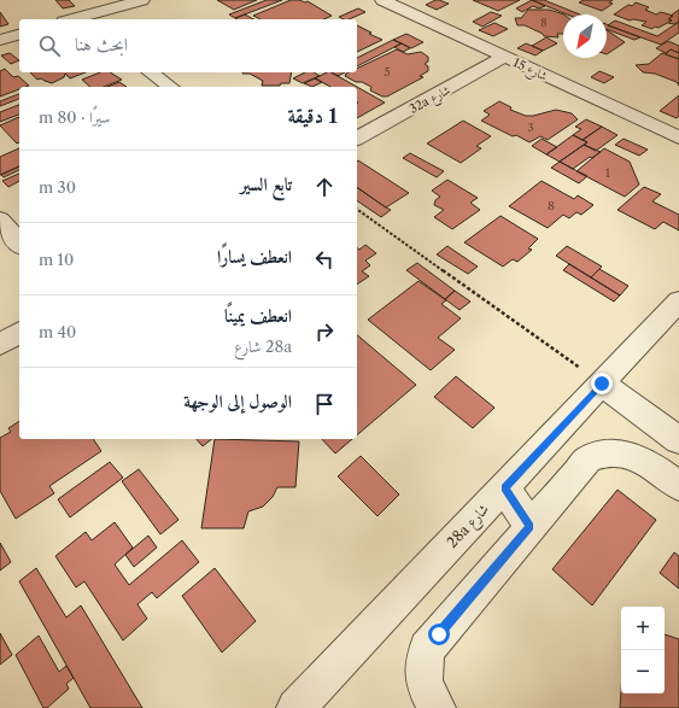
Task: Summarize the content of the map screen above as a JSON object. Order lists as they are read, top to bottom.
{
  "streets": {
    "street": ["شارع 15", "32a شارع", "28a شارع"]
  },
  "crossings": [
    ["شارع 15", "32a شارع"]
  ],
  "house_numbers": [
    "8",
    "5",
    "3",
    "1",
    "8"
  ],
  "north": "bottom left",
  "page": {
    "search": "ابحث هنا",
    "heading": ["1 دقيقة", "سيرًا · 80 m"],
    "list": [
      ["تابع السير", "30 m"],
      ["انعطف يسارًا", "10 m"],
      ["انعطف يمينًا", "28a شارع", "40 m"],
      "الوصول إلى الوجهة"
    ],
    "map_buttons": ["+", "−"]
  }
}
